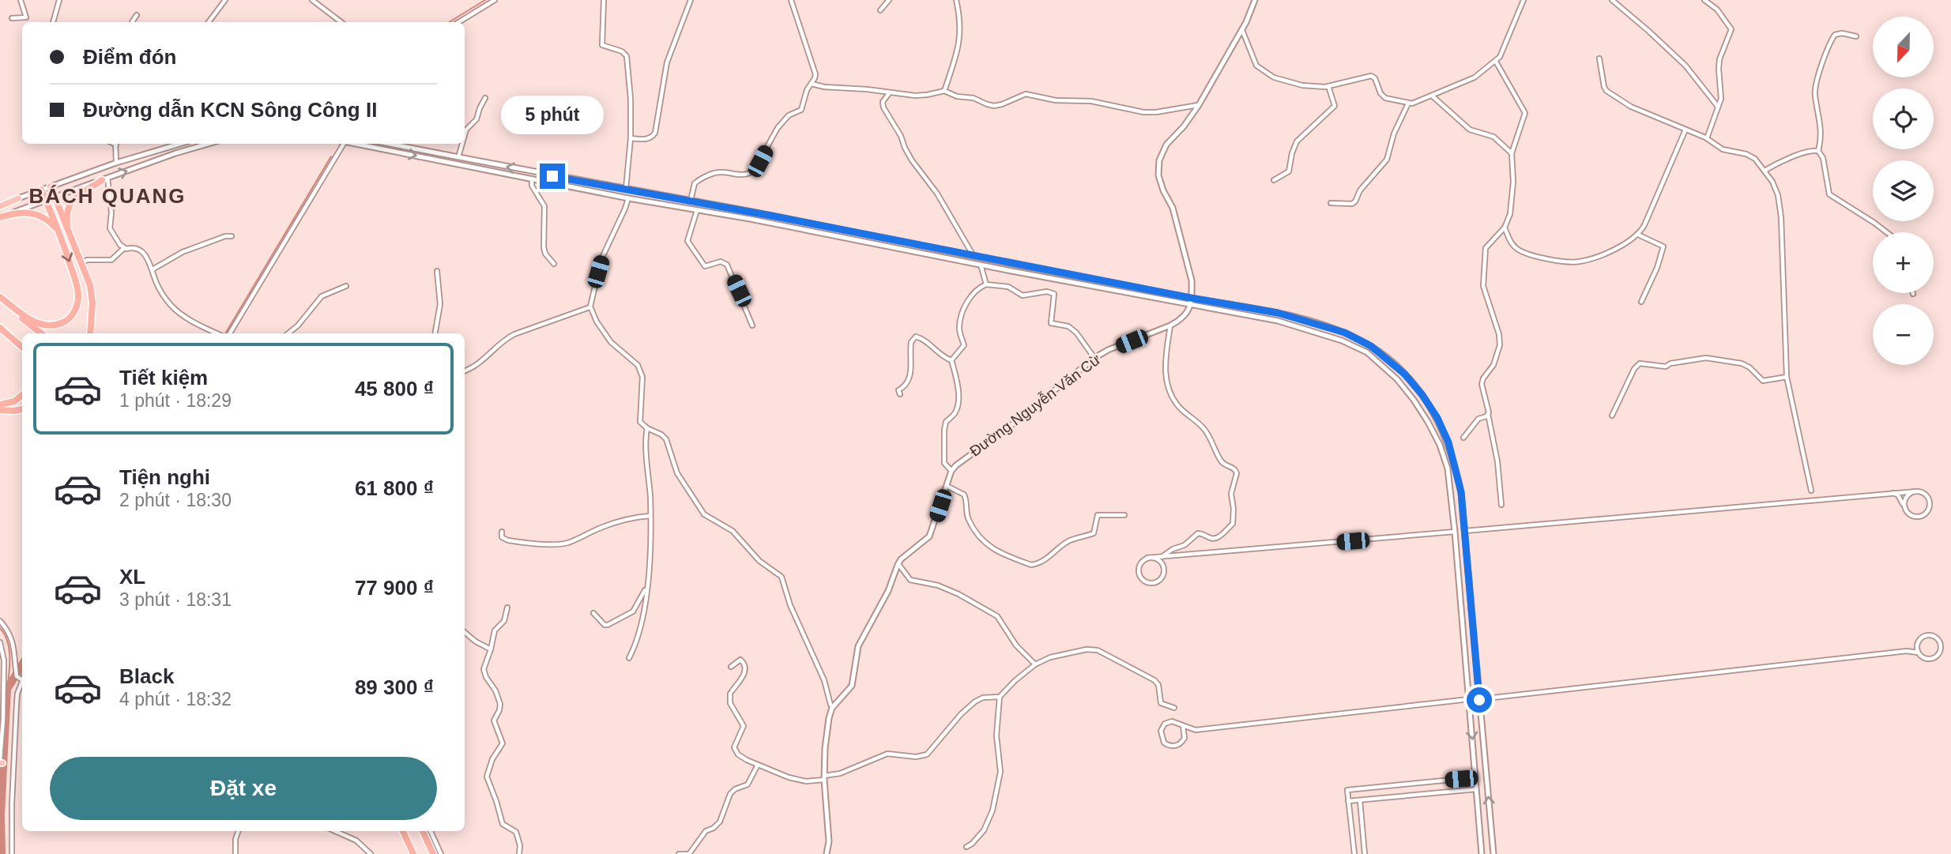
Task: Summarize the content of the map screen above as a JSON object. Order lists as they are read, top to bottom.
{
  "streets": {
    "street": ["Đường Nguyễn Văn Cừ"]
  },
  "districts": ["BÁCH QUANG"],
  "north": "bottom",
  "page": {
    "map_buttons": ["+", "−"],
    "banner": ["Điểm đón", "Đường dẫn KCN Sông Công II"],
    "bubble": "5 phút",
    "list": [
      {
        "name": "Tiết kiệm",
        "note": "1 phút · 18:29",
        "value": "45 800 ₫"
      },
      {
        "name": "Tiện nghi",
        "note": "2 phút · 18:30",
        "value": "61 800 ₫"
      },
      {
        "name": "XL",
        "note": "3 phút · 18:31",
        "value": "77 900 ₫"
      },
      {
        "name": "Black",
        "note": "4 phút · 18:32",
        "value": "89 300 ₫"
      }
    ],
    "buttons": "Đặt xe"
  }
}
